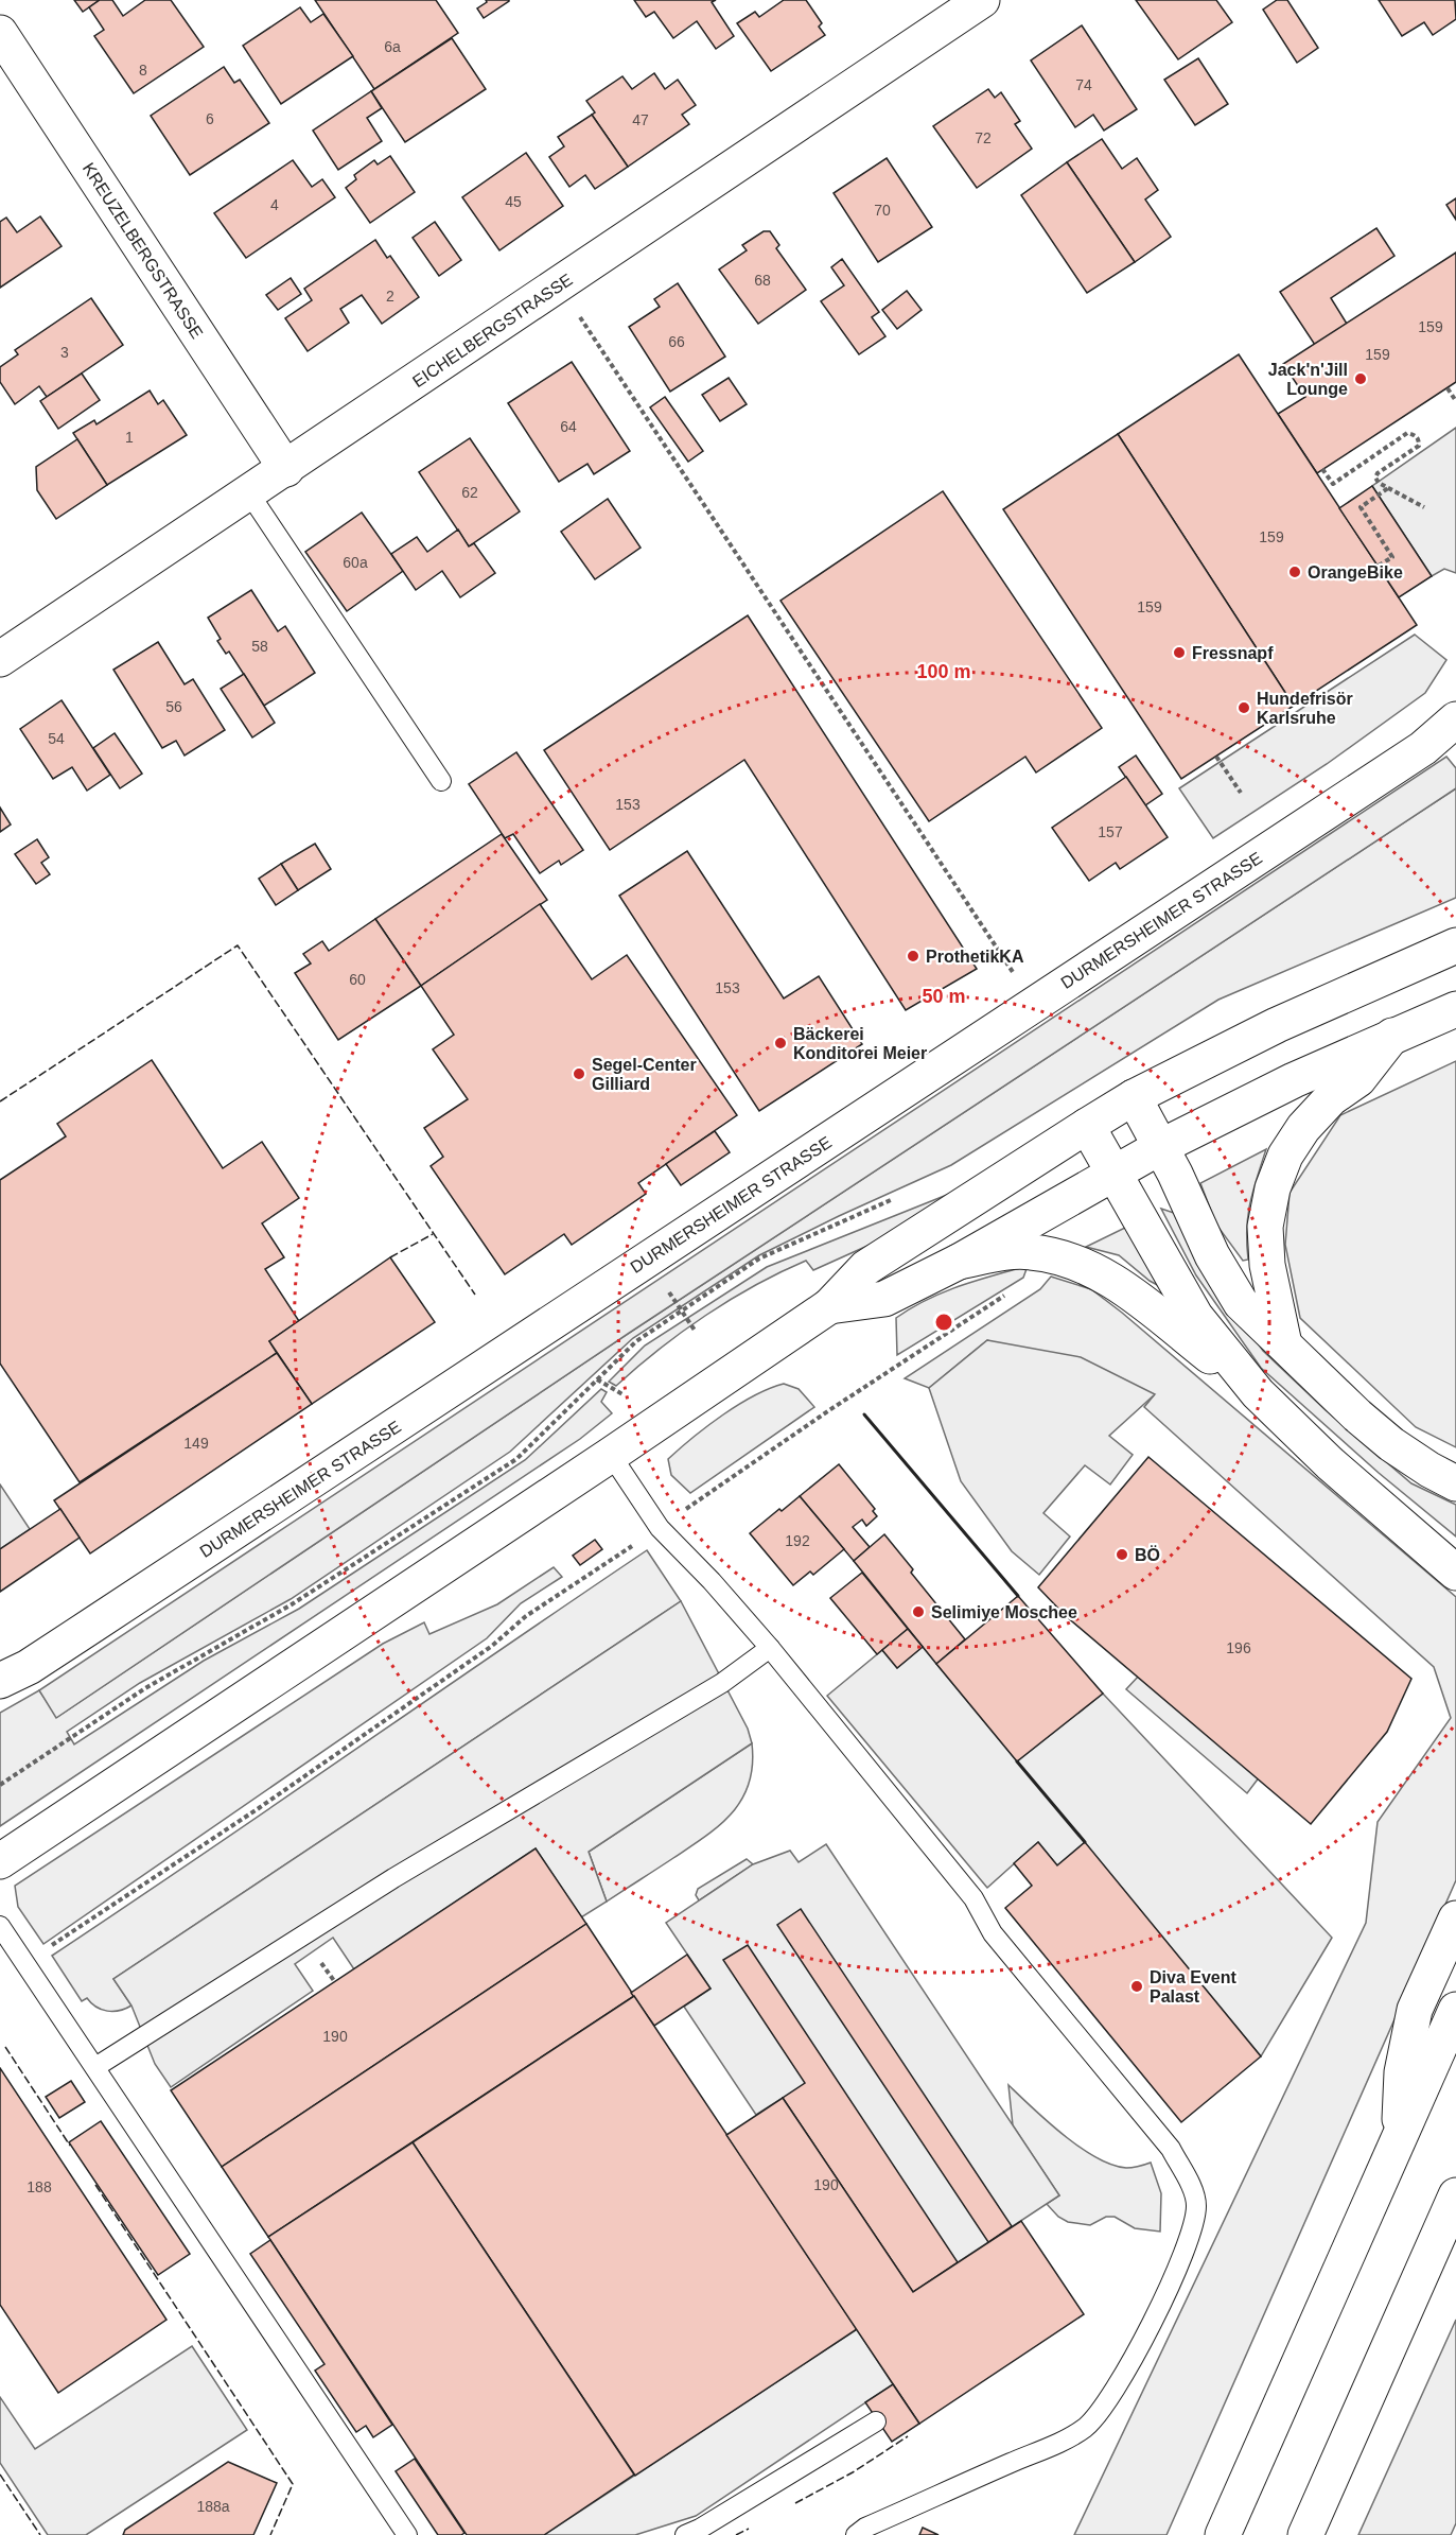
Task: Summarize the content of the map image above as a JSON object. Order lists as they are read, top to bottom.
{
  "streets": {
    "main road": ["KREUZELBERGSTRASSE", "EICHELBERGSTRASSE", "DURMERSHEIMER STRASSE"]
  },
  "crossings": [
    ["KREUZELBERGSTRASSE", "EICHELBERGSTRASSE"]
  ],
  "places": [
    "Jack'n'Jill Lounge",
    "OrangeBike",
    "Fressnapf",
    "Hundefrisör Karlsruhe",
    "ProthetikKA",
    "Bäckerei Konditorei Meier",
    "Segel-Center Gilliard",
    "BÖ",
    "Selimiye Moschee",
    "Diva Event Palast"
  ],
  "house_numbers": [
    "6a",
    "8",
    "74",
    "6",
    "47",
    "72",
    "45",
    "4",
    "70",
    "68",
    "2",
    "159",
    "66",
    "3",
    "159",
    "64",
    "1",
    "62",
    "159",
    "60a",
    "159",
    "58",
    "56",
    "54",
    "153",
    "157",
    "60",
    "153",
    "149",
    "192",
    "196",
    "190",
    "190",
    "188",
    "188a"
  ],
  "rings": ["100 m", "50 m"]
}
